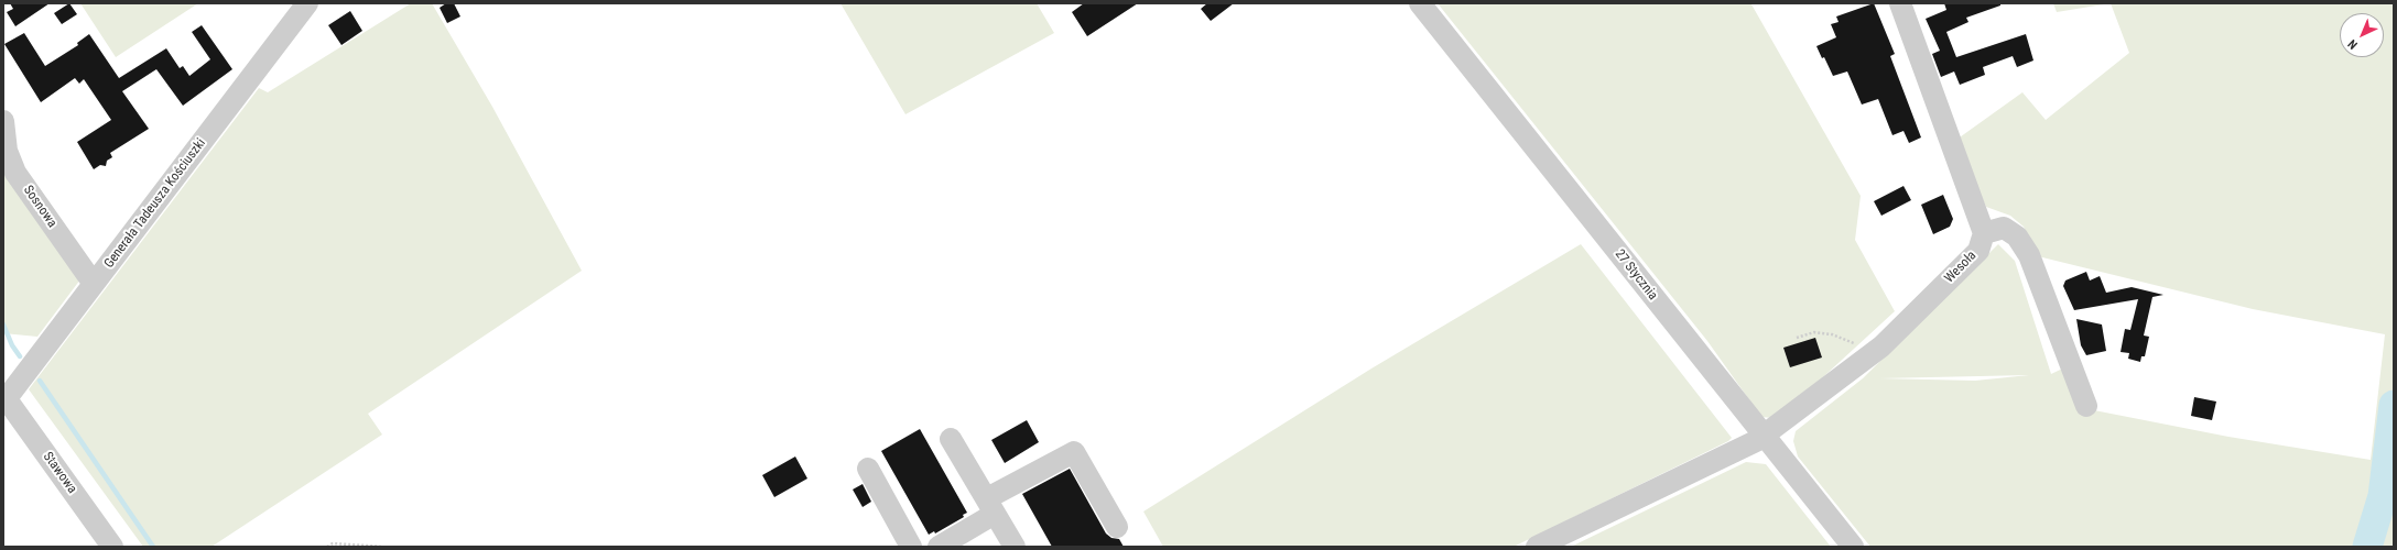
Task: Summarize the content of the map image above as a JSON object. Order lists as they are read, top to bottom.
{
  "streets": {
    "street": [
      "Generała Tadeusza Kościuszki",
      "Sosnowa",
      "Wesoła",
      "27 Stycznia",
      "Stawowa"
    ]
  },
  "crossings": [
    ["Generała Tadeusza Kościuszki", "Sosnowa"],
    ["Generała Tadeusza Kościuszki", "Stawowa"],
    ["Wesoła", "27 Stycznia"]
  ],
  "north": "bottom left"
}
